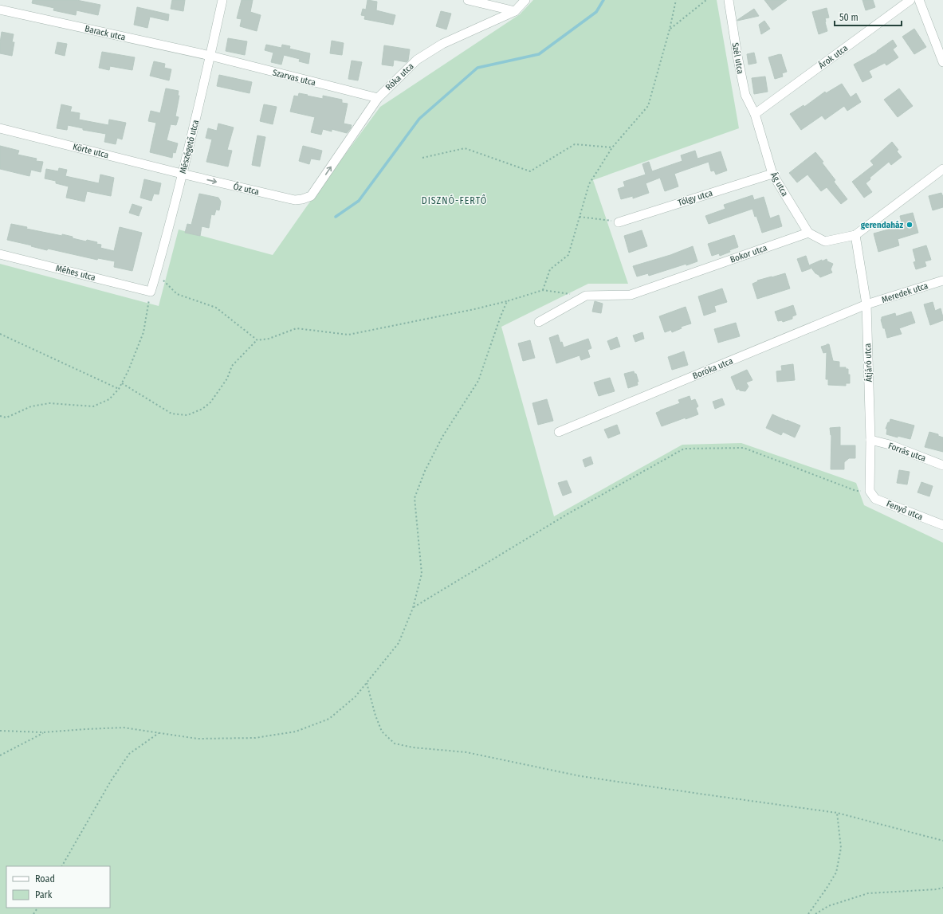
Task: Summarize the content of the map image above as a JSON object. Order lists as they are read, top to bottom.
{
  "streets": {
    "street": [
      "Barack utca",
      "Árok utca",
      "Szél utca",
      "Róka utca",
      "Szarvas utca",
      "Mészégető utca",
      "Körte utca",
      "Ág utca",
      "Őz utca",
      "Tölgy utca",
      "Bokor utca",
      "Méhes utca",
      "Meredek utca",
      "Átjáró utca",
      "Boróka utca",
      "Forrás utca",
      "Fenyő utca"
    ]
  },
  "crossings": [
    ["Barack utca", "Szarvas utca"],
    ["Barack utca", "Mészégető utca"],
    ["Árok utca", "Szél utca"],
    ["Árok utca", "Ág utca"],
    ["Szél utca", "Ág utca"],
    ["Róka utca", "Szarvas utca"],
    ["Róka utca", "Őz utca"],
    ["Szarvas utca", "Mészégető utca"],
    ["Mészégető utca", "Körte utca"],
    ["Mészégető utca", "Őz utca"],
    ["Mészégető utca", "Méhes utca"],
    ["Körte utca", "Őz utca"],
    ["Ág utca", "Tölgy utca"],
    ["Ág utca", "Bokor utca"],
    ["Meredek utca", "Átjáró utca"],
    ["Meredek utca", "Boróka utca"],
    ["Átjáró utca", "Boróka utca"],
    ["Átjáró utca", "Forrás utca"],
    ["Átjáró utca", "Fenyő utca"]
  ],
  "one_way": ["Róka utca", "Őz utca"],
  "districts": ["DISZNÓ-FERTŐ"],
  "places": ["gerendaház"],
  "legend": ["Road", "Park"],
  "scale_bar": "50 m"
}
